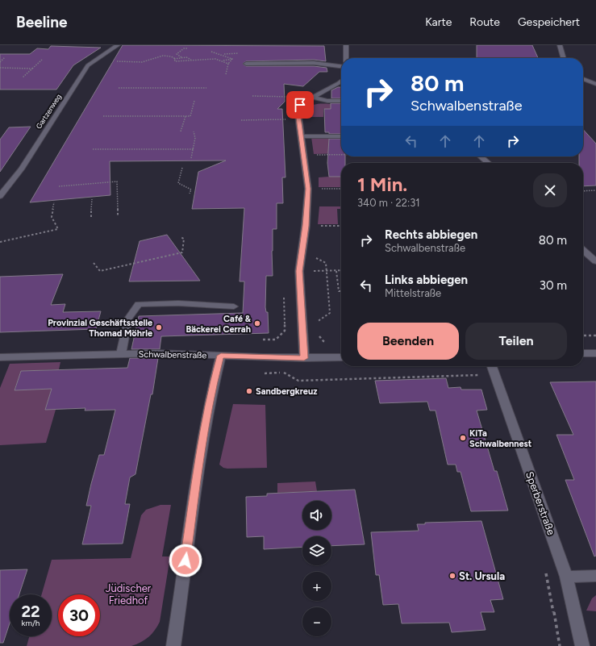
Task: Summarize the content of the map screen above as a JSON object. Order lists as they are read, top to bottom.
{
  "streets": {
    "street": ["Gartzenweg", "Schwalbenstraße", "Sperberstraße"]
  },
  "parks": ["Jüdischer Friedhof"],
  "places": [
    "Café & Bäckerei Cerrah",
    "Provinzial Geschäftsstelle Thomad Möhrle",
    "Sandbergkreuz",
    "KiTa Schwalbennest",
    "St. Ursula"
  ],
  "page": {
    "header": "Beeline",
    "nav": ["Karte", "Route", "Gespeichert"],
    "turn": ["80 m", "Schwalbenstraße"],
    "heading": ["1 Min.", "340 m · 22:31"],
    "list": [
      {
        "name": "Rechts abbiegen",
        "note": "Schwalbenstraße",
        "value": "80 m"
      },
      {
        "name": "Links abbiegen",
        "note": "Mittelstraße",
        "value": "30 m"
      }
    ],
    "buttons": ["Beenden", "Teilen"],
    "map_buttons": ["+", "−"],
    "speed": "22 km/h",
    "limit": "30"
  }
}
